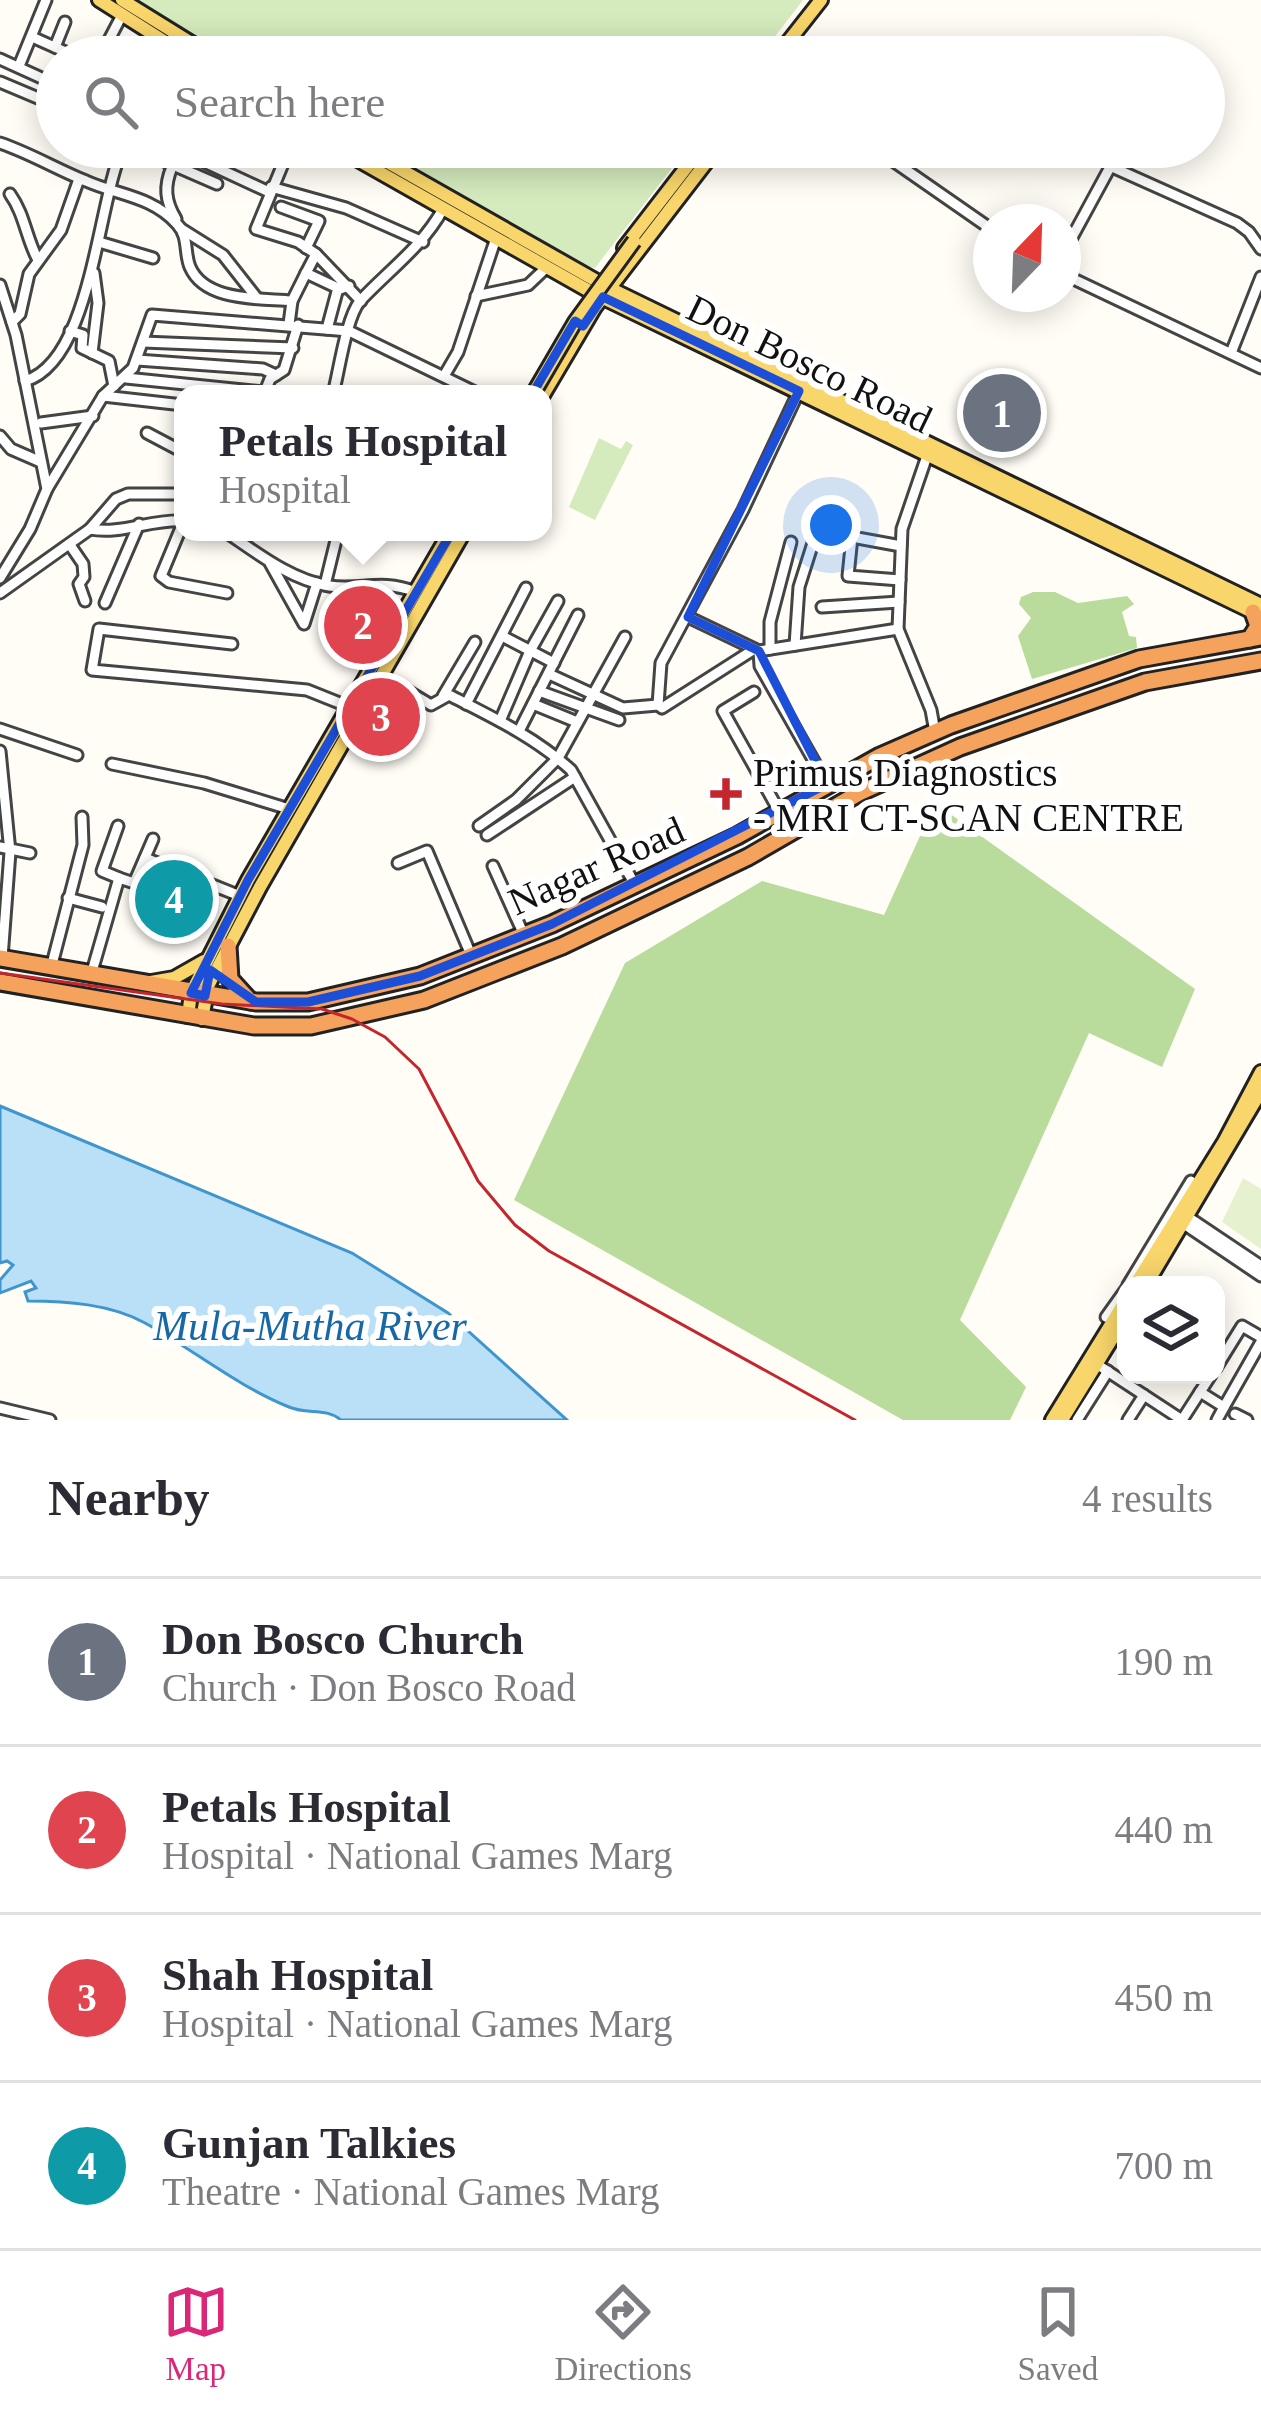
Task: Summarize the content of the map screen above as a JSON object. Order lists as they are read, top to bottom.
{
  "streets": {
    "highway": ["Nagar Road"],
    "main road": ["Don Bosco Road"]
  },
  "water": ["Mula-Mutha River"],
  "places": {
    "health": ["Primus Diagnostics - MRI CT-SCAN CENTRE"]
  },
  "north": "top right",
  "page": {
    "search": "Search here",
    "pins": [
      "1",
      "2",
      "3",
      "4"
    ],
    "popup": ["Petals Hospital", "Hospital"],
    "heading": ["Nearby", "4 results"],
    "list": [
      {
        "mark": "1",
        "name": "Don Bosco Church",
        "note": "Church · Don Bosco Road",
        "value": "190 m"
      },
      {
        "mark": "2",
        "name": "Petals Hospital",
        "note": "Hospital · National Games Marg",
        "value": "440 m"
      },
      {
        "mark": "3",
        "name": "Shah Hospital",
        "note": "Hospital · National Games Marg",
        "value": "450 m"
      },
      {
        "mark": "4",
        "name": "Gunjan Talkies",
        "note": "Theatre · National Games Marg",
        "value": "700 m"
      }
    ],
    "nav": ["Map", "Directions", "Saved"]
  }
}
